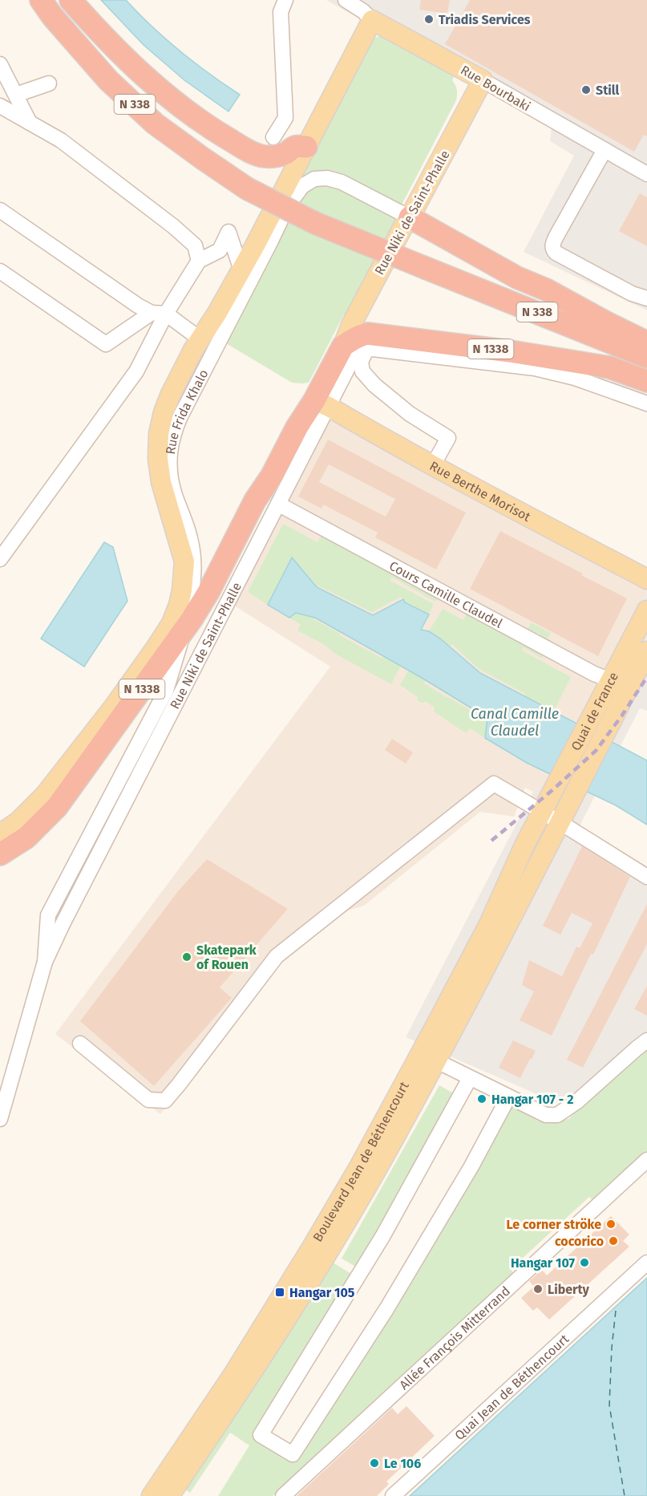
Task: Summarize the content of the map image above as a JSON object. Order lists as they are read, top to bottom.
{
  "streets": {
    "highway": ["N 338", "N 1338"],
    "main road": [
      "Rue Bourbaki",
      "Rue Niki de Saint-Phalle",
      "Rue Berthe Morisot",
      "Quai de France",
      "Boulevard Jean de Béthencourt"
    ],
    "street": [
      "Rue Frida Khalo",
      "Cours Camille Claudel",
      "Allée François Mitterrand",
      "Quai Jean de Béthencourt"
    ]
  },
  "crossings": [
    ["Rue Bourbaki", "Rue Niki de Saint-Phalle"],
    ["Rue Niki de Saint-Phalle", "N 1338"],
    ["Rue Niki de Saint-Phalle", "Rue Frida Khalo"],
    ["Rue Niki de Saint-Phalle", "Rue Berthe Morisot"],
    ["N 1338", "Rue Frida Khalo"],
    ["N 1338", "Rue Berthe Morisot"],
    ["Cours Camille Claudel", "Quai de France"],
    ["Quai de France", "Boulevard Jean de Béthencourt"]
  ],
  "water": ["Canal Camille Claudel"],
  "places": {
    "other": [
      "Triadis Services",
      "Still",
      "Skatepark of Rouen",
      "Hangar 107 - 2",
      "Le corner ströke",
      "cocorico",
      "Hangar 107",
      "Liberty",
      "Le 106"
    ],
    "transit": ["Hangar 105"]
  }
}
